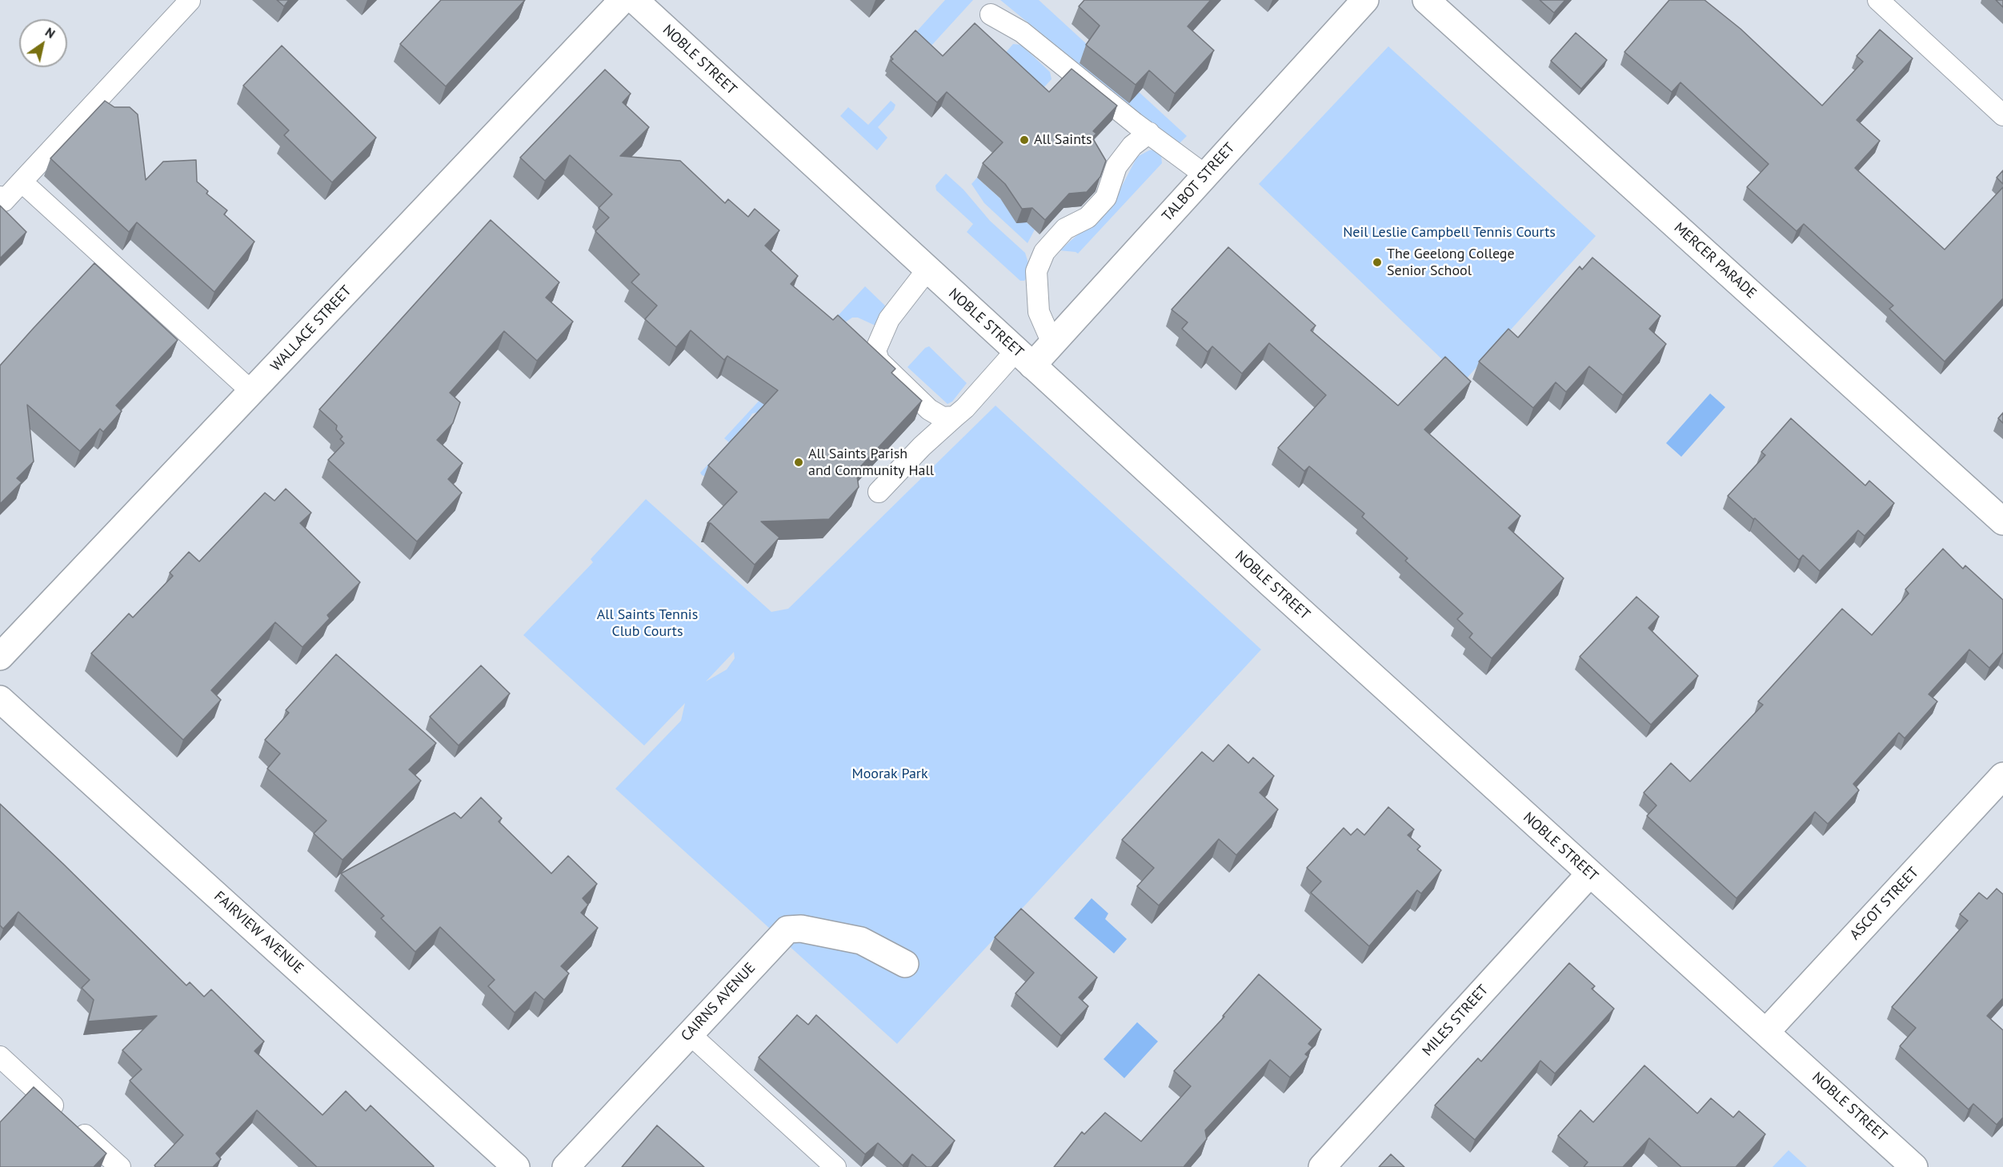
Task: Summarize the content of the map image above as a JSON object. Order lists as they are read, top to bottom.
{
  "streets": {
    "street": [
      "NOBLE STREET",
      "TALBOT STREET",
      "MERCER PARADE",
      "WALLACE STREET",
      "ASCOT STREET",
      "FAIRVIEW AVENUE",
      "CAIRNS AVENUE",
      "MILES STREET"
    ]
  },
  "crossings": [
    ["NOBLE STREET", "TALBOT STREET"],
    ["NOBLE STREET", "ASCOT STREET"],
    ["NOBLE STREET", "MILES STREET"]
  ],
  "parks": ["Neil Leslie Campbell Tennis Courts", "All Saints Tennis Club Courts", "Moorak Park"],
  "places": ["All Saints", "The Geelong College Senior School", "All Saints Parish and Community Hall"],
  "north": "top right"
}
